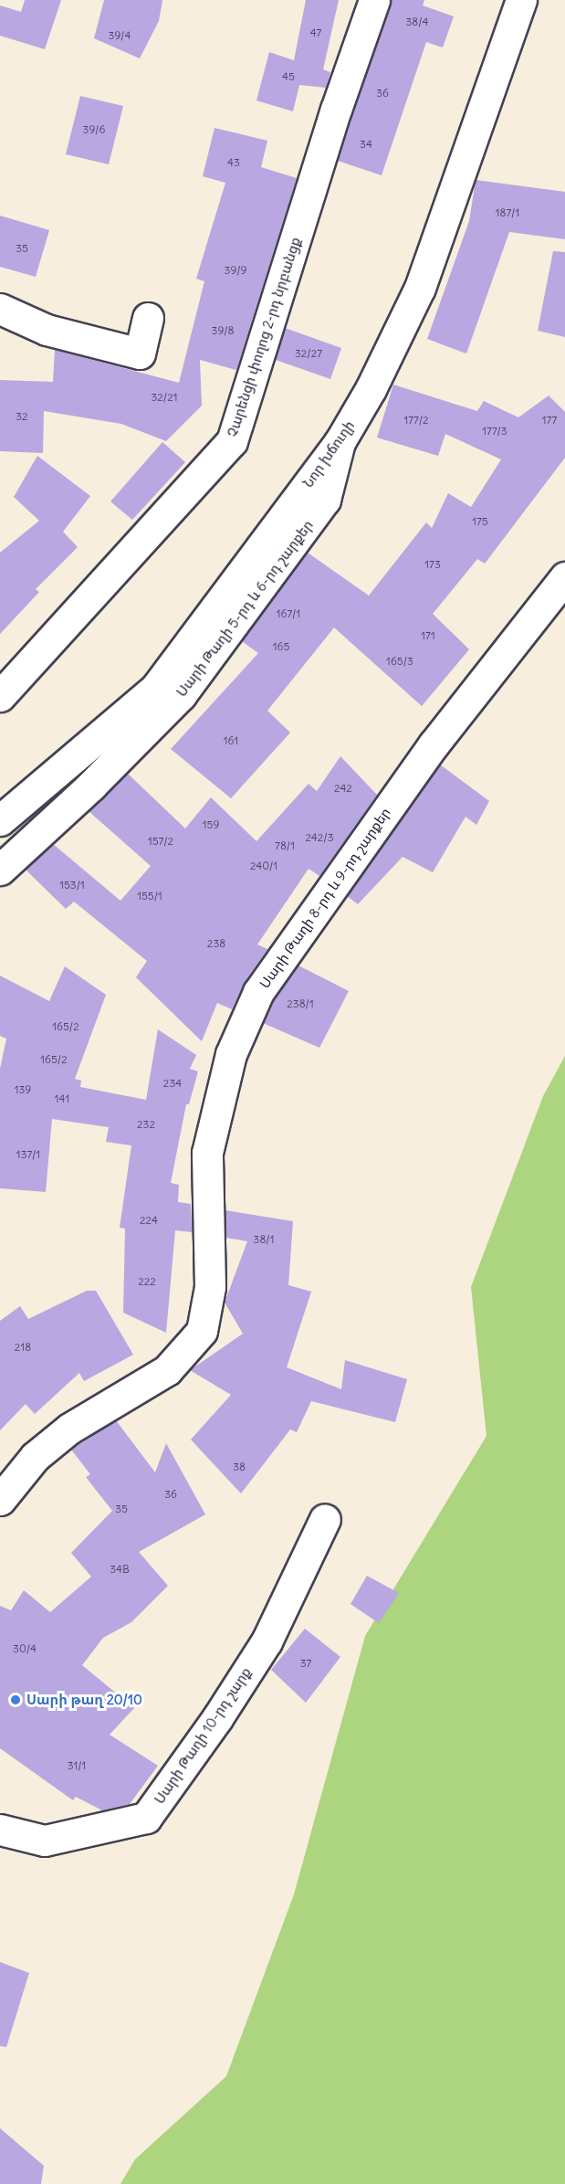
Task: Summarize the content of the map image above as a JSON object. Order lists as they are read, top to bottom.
{
  "streets": {
    "street": [
      "Չարենցի փողոց 2-րդ նրբանցք",
      "Նոր խճուղի",
      "Սարի Թաղի 5-րդ և 6-րդ շարքեր",
      "Սարի Թաղի 8-րդ և 9-րդ շարքեր",
      "Սարի Թաղի 10-րդ շարք"
    ]
  },
  "crossings": [
    ["Նոր խճուղի", "Սարի Թաղի 5-րդ և 6-րդ շարքեր"]
  ],
  "places": ["Սարի թաղ 20/10"],
  "house_numbers": [
    "38/4",
    "47",
    "39/4",
    "45",
    "36",
    "39/6",
    "34",
    "43",
    "187/1",
    "35",
    "39/9",
    "39/8",
    "32/27",
    "32/21",
    "32",
    "177/2",
    "177",
    "177/3",
    "175",
    "173",
    "167/1",
    "171",
    "165",
    "165/3",
    "161",
    "242",
    "159",
    "242/3",
    "157/2",
    "78/1",
    "240/1",
    "153/1",
    "155/1",
    "238",
    "238/1",
    "165/2",
    "165/2",
    "234",
    "139",
    "141",
    "232",
    "137/1",
    "224",
    "38/1",
    "222",
    "218",
    "38",
    "36",
    "35",
    "34B",
    "30/4",
    "37",
    "31/1"
  ]
}
